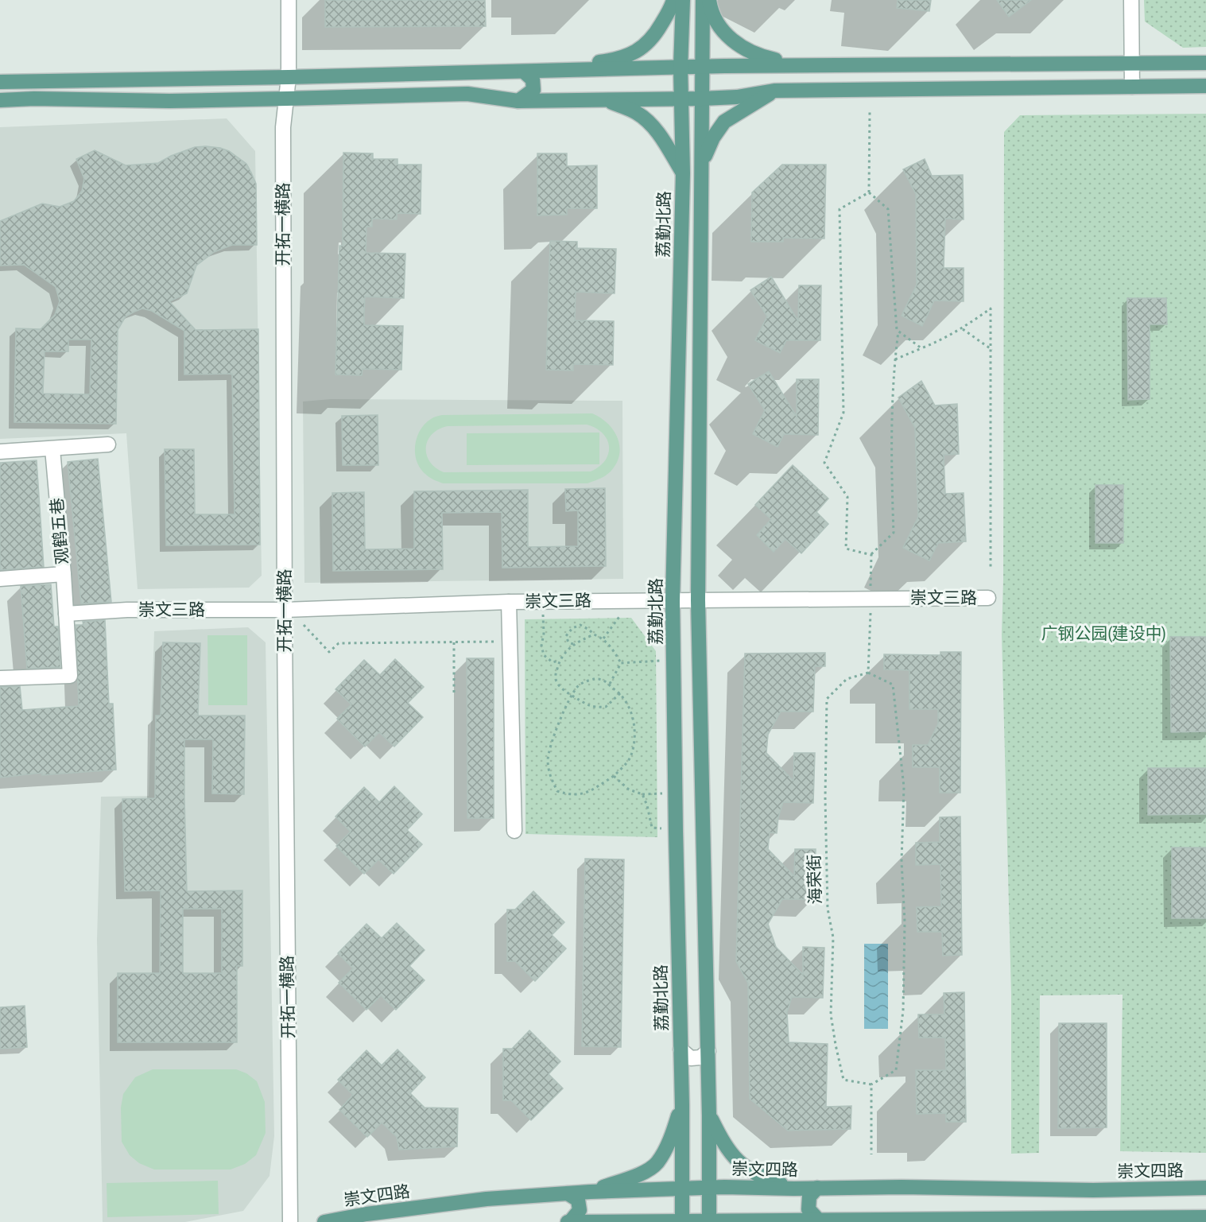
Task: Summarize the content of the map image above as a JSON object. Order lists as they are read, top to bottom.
{
  "streets": {
    "main road": ["荔勤北路", "崇文四路"],
    "street": ["开拓一横路", "观鹤五巷", "崇文三路"],
    "path": ["海荣街"]
  },
  "crossings": [
    ["开拓一横路", "崇文三路"],
    ["荔勤北路", "崇文三路"],
    ["荔勤北路", "崇文四路"],
    ["观鹤五巷", "崇文三路"]
  ],
  "parks": ["广钢公园(建设中)"]
}
